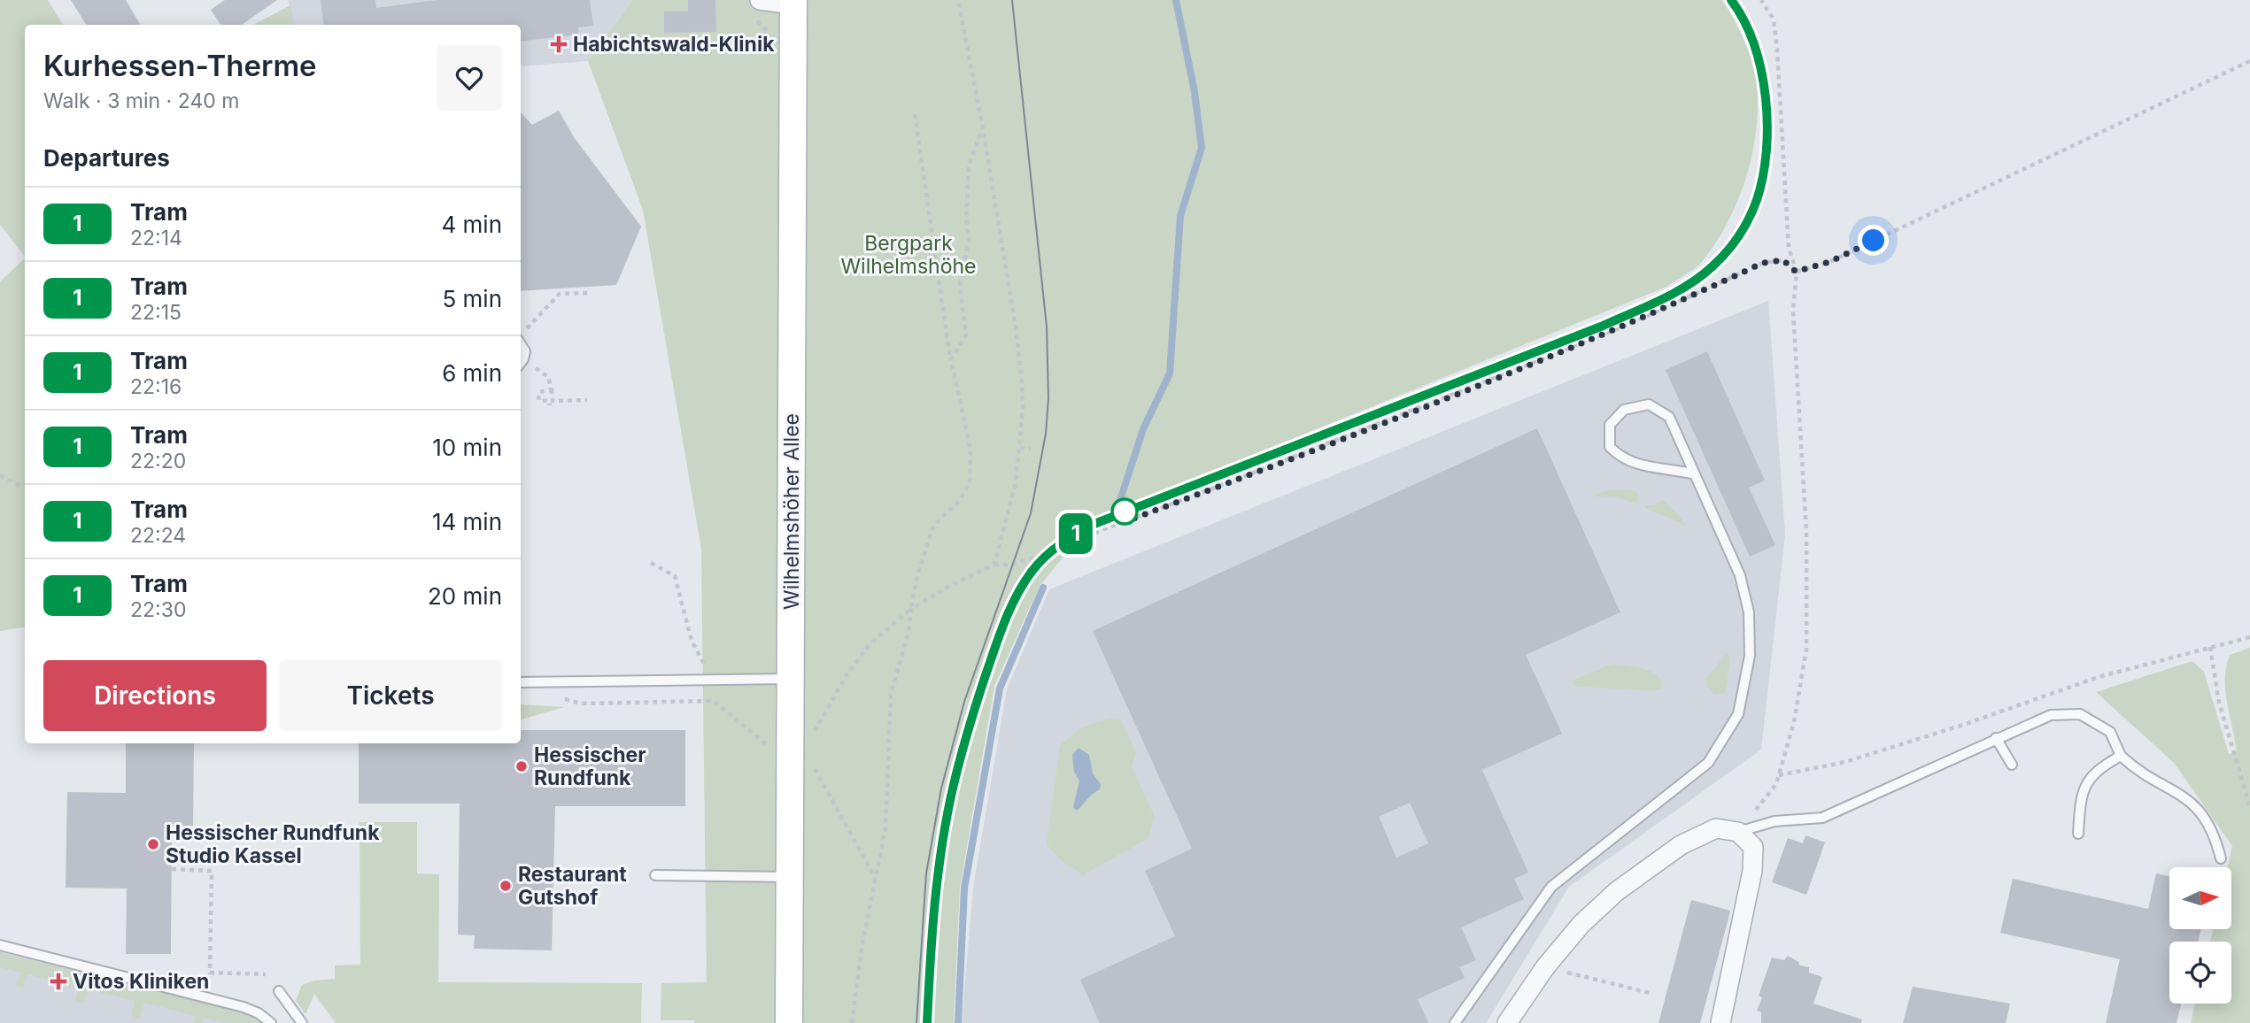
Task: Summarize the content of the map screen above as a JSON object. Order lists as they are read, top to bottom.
{
  "streets": {
    "main road": ["Wilhelmshöher Allee"]
  },
  "parks": ["Bergpark Wilhelmshöhe"],
  "places": {
    "health": ["Habichtswald-Klinik", "Vitos Kliniken"],
    "other": ["Hessischer Rundfunk", "Hessischer Rundfunk Studio Kassel", "Restaurant Gutshof"]
  },
  "lines": ["tram line 1"],
  "north": "right",
  "page": {
    "on_map": "1",
    "heading": [
      ["Kurhessen-Therme", "Walk · 3 min · 240 m"],
      "Departures"
    ],
    "list": [
      {
        "mark": "1",
        "name": "Tram",
        "note": "22:14",
        "value": "4 min"
      },
      {
        "mark": "1",
        "name": "Tram",
        "note": "22:15",
        "value": "5 min"
      },
      {
        "mark": "1",
        "name": "Tram",
        "note": "22:16",
        "value": "6 min"
      },
      {
        "mark": "1",
        "name": "Tram",
        "note": "22:20",
        "value": "10 min"
      },
      {
        "mark": "1",
        "name": "Tram",
        "note": "22:24",
        "value": "14 min"
      },
      {
        "mark": "1",
        "name": "Tram",
        "note": "22:30",
        "value": "20 min"
      }
    ],
    "buttons": ["Directions", "Tickets"]
  }
}
